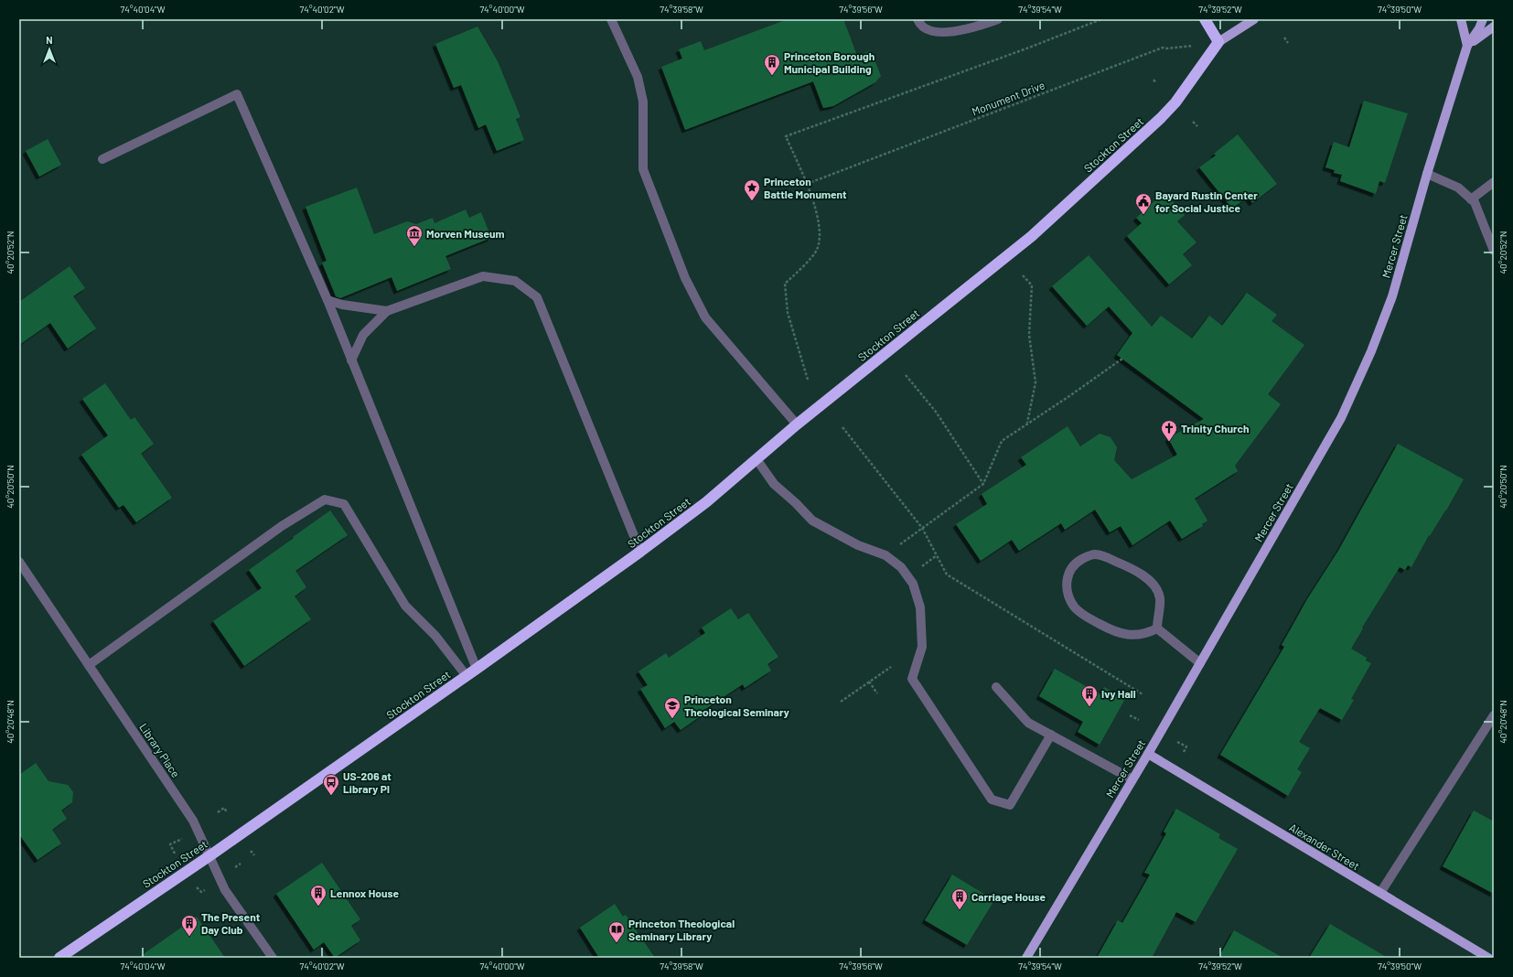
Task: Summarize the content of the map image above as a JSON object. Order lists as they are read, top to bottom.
{
  "streets": {
    "highway": ["Stockton Street"],
    "main road": ["Mercer Street", "Alexander Street"],
    "street": ["Library Place"],
    "path": ["Monument Drive"]
  },
  "crossings": [
    ["Monument Drive", "Stockton Street"],
    ["Stockton Street", "Library Place"],
    ["Mercer Street", "Alexander Street"]
  ],
  "places": {
    "building": [
      "Princeton Borough Municipal Building",
      "Ivy Hall",
      "Lennox House",
      "Carriage House",
      "The Present Day Club"
    ],
    "place": ["Princeton Battle Monument"],
    "public building": ["Bayard Rustin Center for Social Justice"],
    "museum": ["Morven Museum"],
    "church": ["Trinity Church"],
    "school or university": ["Princeton Theological Seminary"],
    "bus stop": ["US-206 at Library Pl"],
    "library": ["Princeton Theological Seminary Library"]
  },
  "north": "top",
  "coordinates": [
    "74°40'04\"W",
    "74°40'02\"W",
    "74°40'00\"W",
    "74°39'58\"W",
    "74°39'56\"W",
    "74°39'54\"W",
    "74°39'52\"W",
    "74°39'50\"W",
    "40°20'52\"N",
    "40°20'50\"N",
    "40°20'48\"N"
  ]
}
